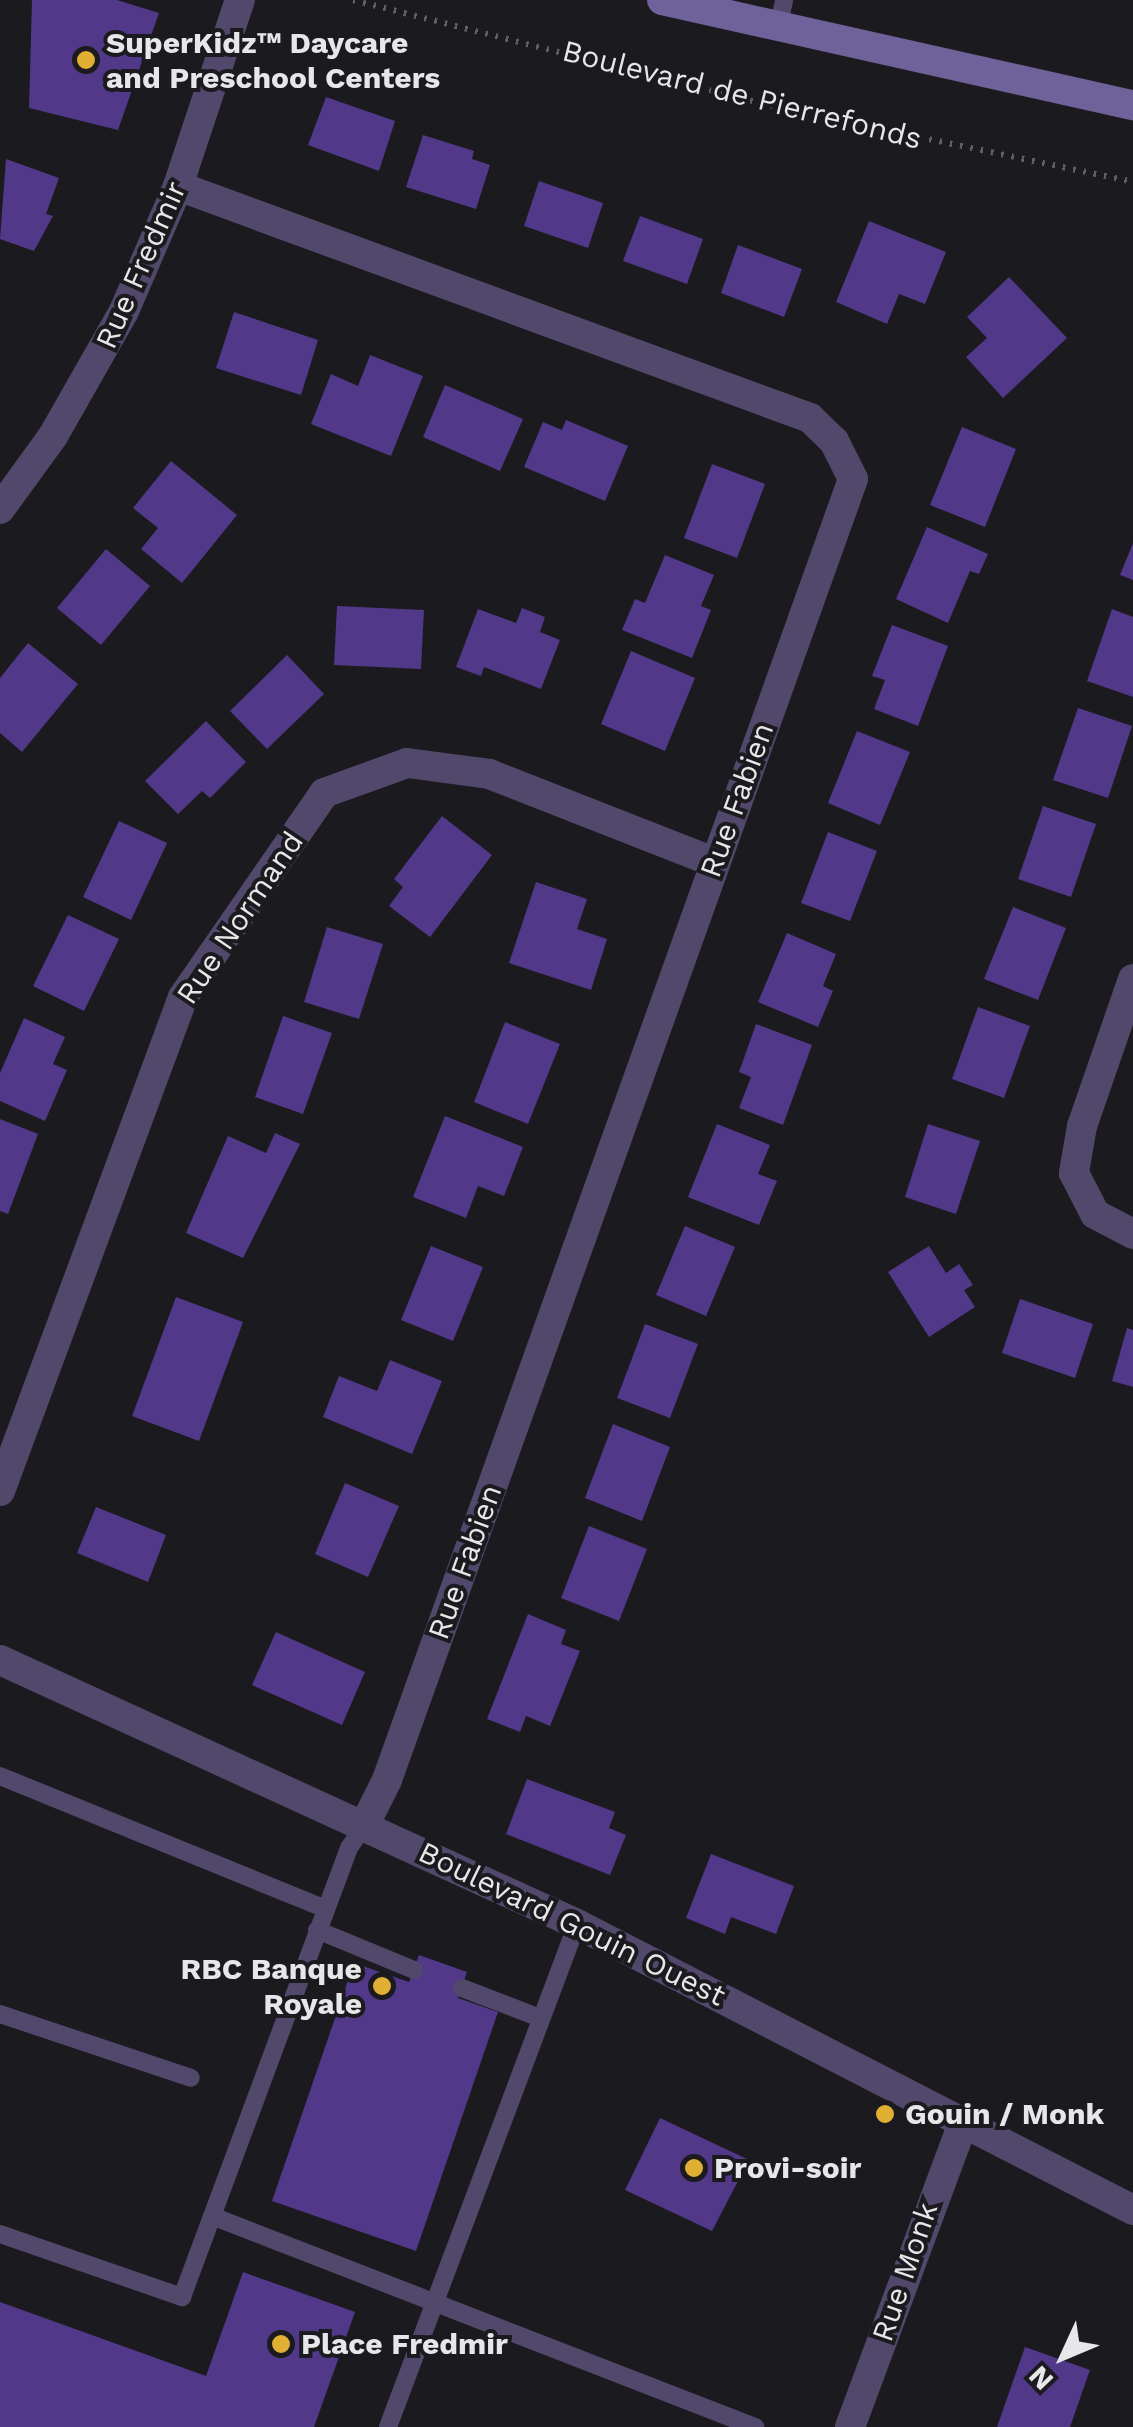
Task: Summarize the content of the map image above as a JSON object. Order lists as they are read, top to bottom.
{
  "streets": {
    "street": [
      "Rue Fredmir",
      "Rue Fabien",
      "Rue Normand",
      "Boulevard Gouin Ouest",
      "Rue Monk"
    ],
    "path": ["Boulevard de Pierrefonds"]
  },
  "crossings": [
    ["Rue Fredmir", "Rue Fabien"],
    ["Rue Fabien", "Rue Normand"],
    ["Rue Fabien", "Boulevard Gouin Ouest"],
    ["Boulevard Gouin Ouest", "Rue Monk"]
  ],
  "places": [
    "SuperKidz™ Daycare and Preschool Centers",
    "RBC Banque Royale",
    "Gouin / Monk",
    "Provi-soir",
    "Place Fredmir"
  ],
  "north": "bottom left"
}
